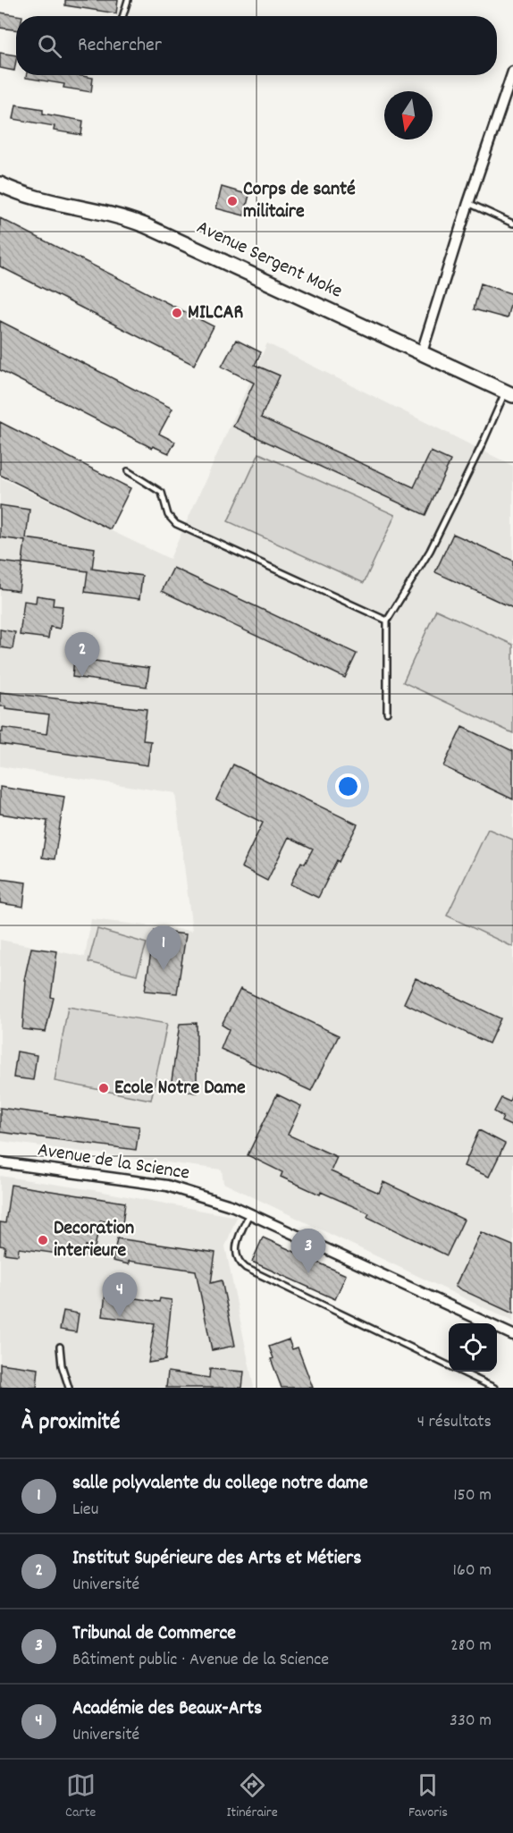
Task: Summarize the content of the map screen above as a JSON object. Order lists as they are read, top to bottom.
{
  "streets": {
    "main road": ["Avenue Sergent Moke"],
    "street": ["Avenue de la Science"]
  },
  "places": [
    "Corps de santé militaire",
    "MILCAR",
    "Ecole Notre Dame",
    "Decoration interieure"
  ],
  "north": "bottom",
  "page": {
    "search": "Rechercher",
    "pins": [
      "2",
      "1",
      "3",
      "4"
    ],
    "heading": ["À proximité", "4 résultats"],
    "list": [
      {
        "mark": "1",
        "name": "salle polyvalente du college notre dame",
        "note": "Lieu",
        "value": "150 m"
      },
      {
        "mark": "2",
        "name": "Institut Supérieure des Arts et Métiers",
        "note": "Université",
        "value": "160 m"
      },
      {
        "mark": "3",
        "name": "Tribunal de Commerce",
        "note": "Bâtiment public · Avenue de la Science",
        "value": "280 m"
      },
      {
        "mark": "4",
        "name": "Académie des Beaux-Arts",
        "note": "Université",
        "value": "330 m"
      }
    ],
    "nav": ["Carte", "Itinéraire", "Favoris"]
  }
}
